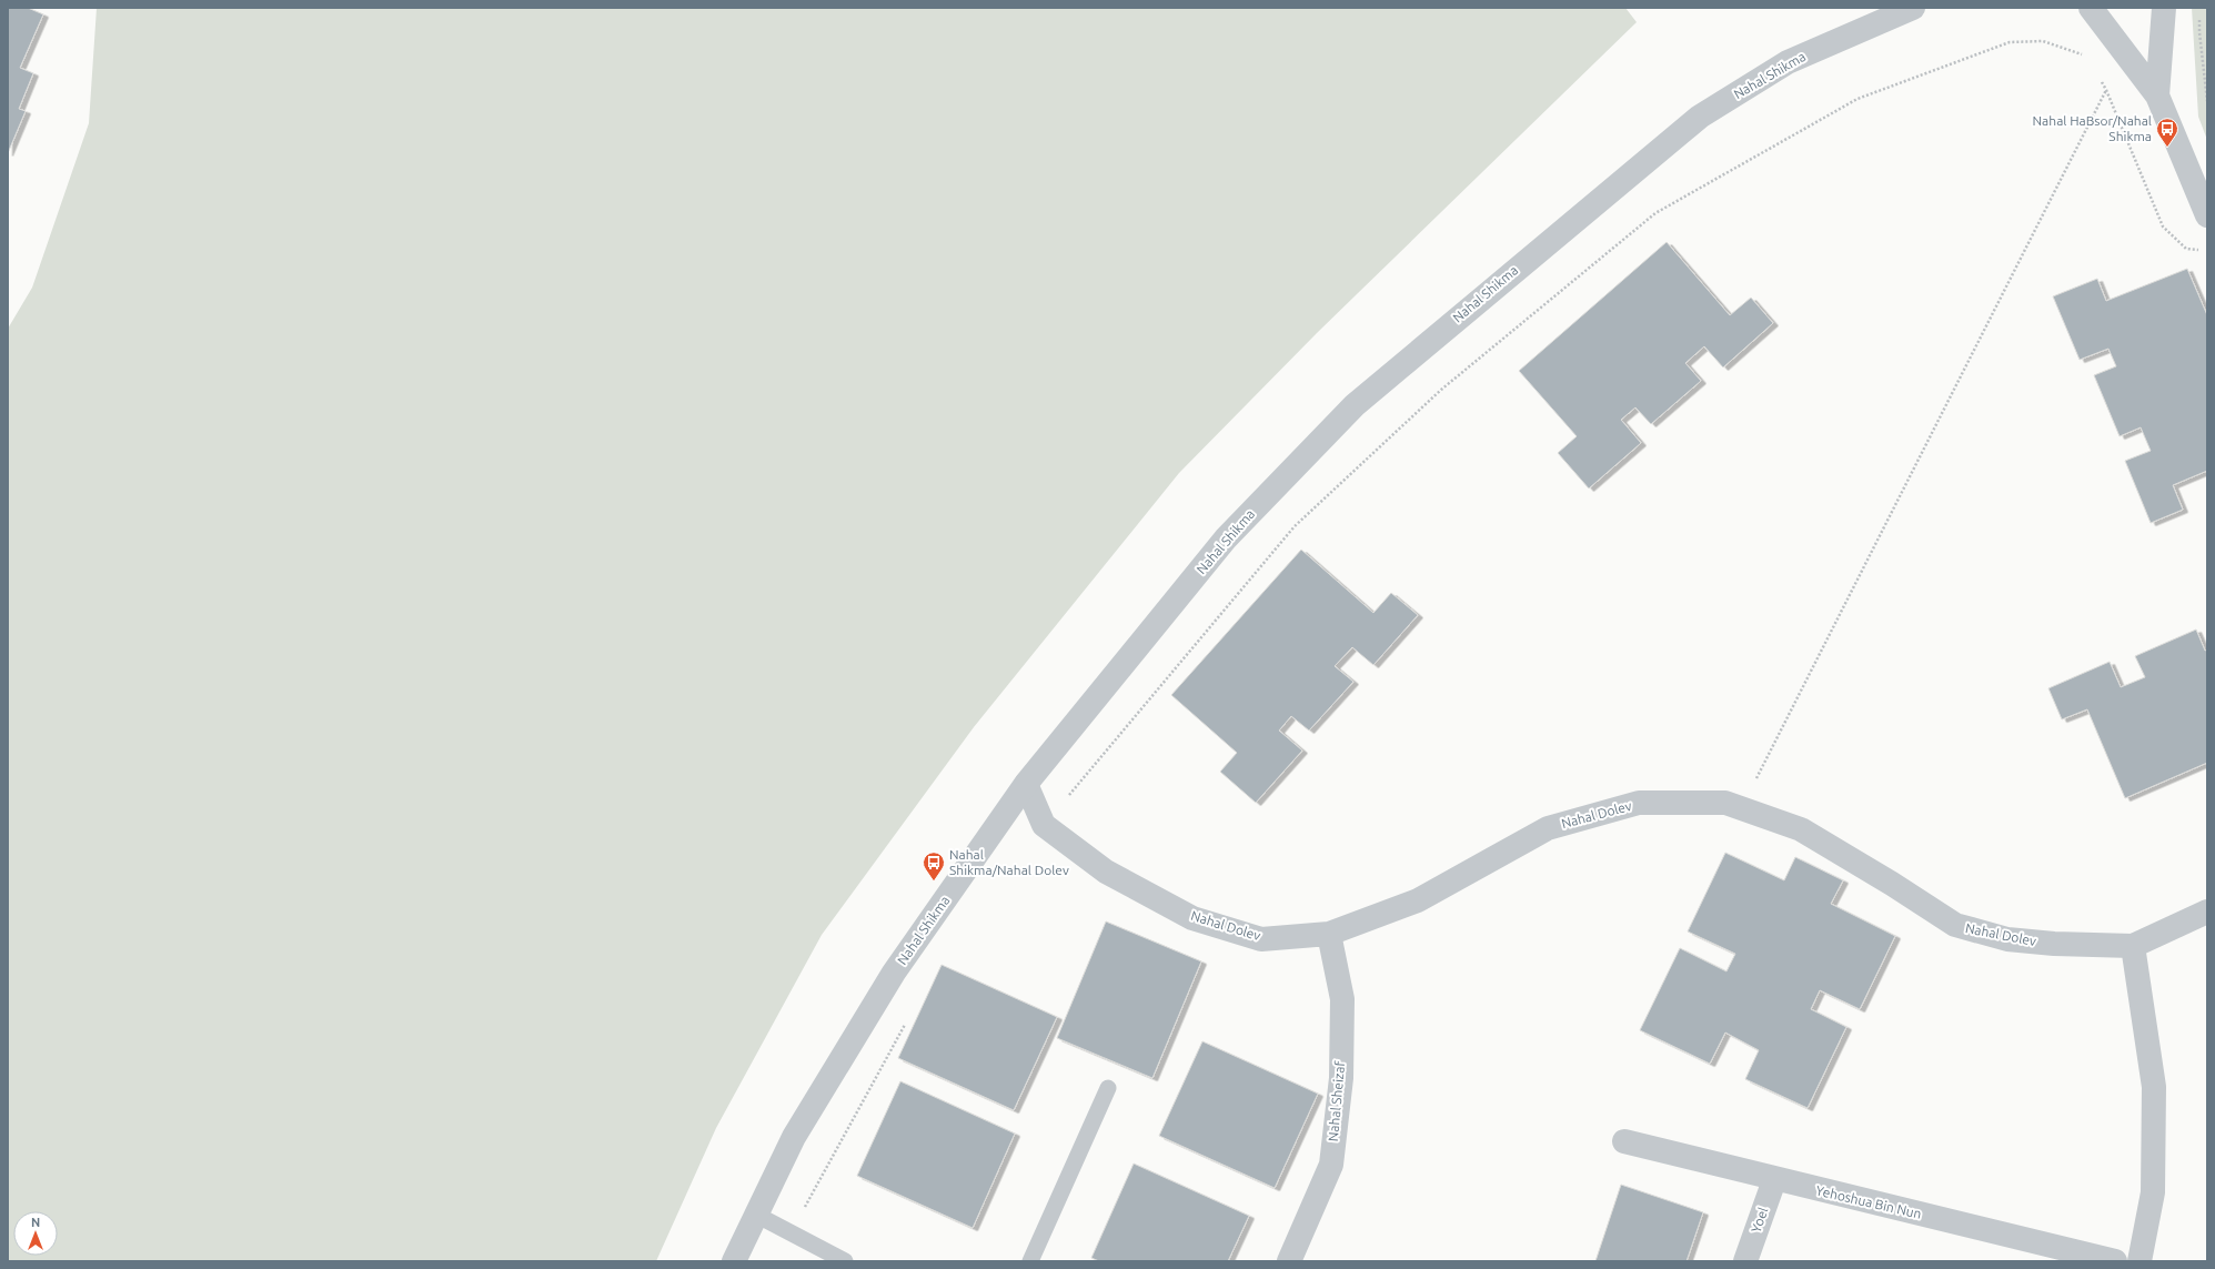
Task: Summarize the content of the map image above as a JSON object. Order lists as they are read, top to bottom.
{
  "streets": {
    "street": [
      "Nahal Shikma",
      "Nahal Dolev",
      "Nahal Sheizaf",
      "Yehoshua Bin Nun",
      "Yoel"
    ]
  },
  "crossings": [
    ["Nahal Shikma", "Nahal Dolev"],
    ["Nahal Dolev", "Nahal Sheizaf"],
    ["Yehoshua Bin Nun", "Yoel"]
  ],
  "places": {
    "bus stop": ["Nahal HaBsor/Nahal Shikma", "Nahal Shikma/Nahal Dolev"]
  },
  "north": "top"
}
